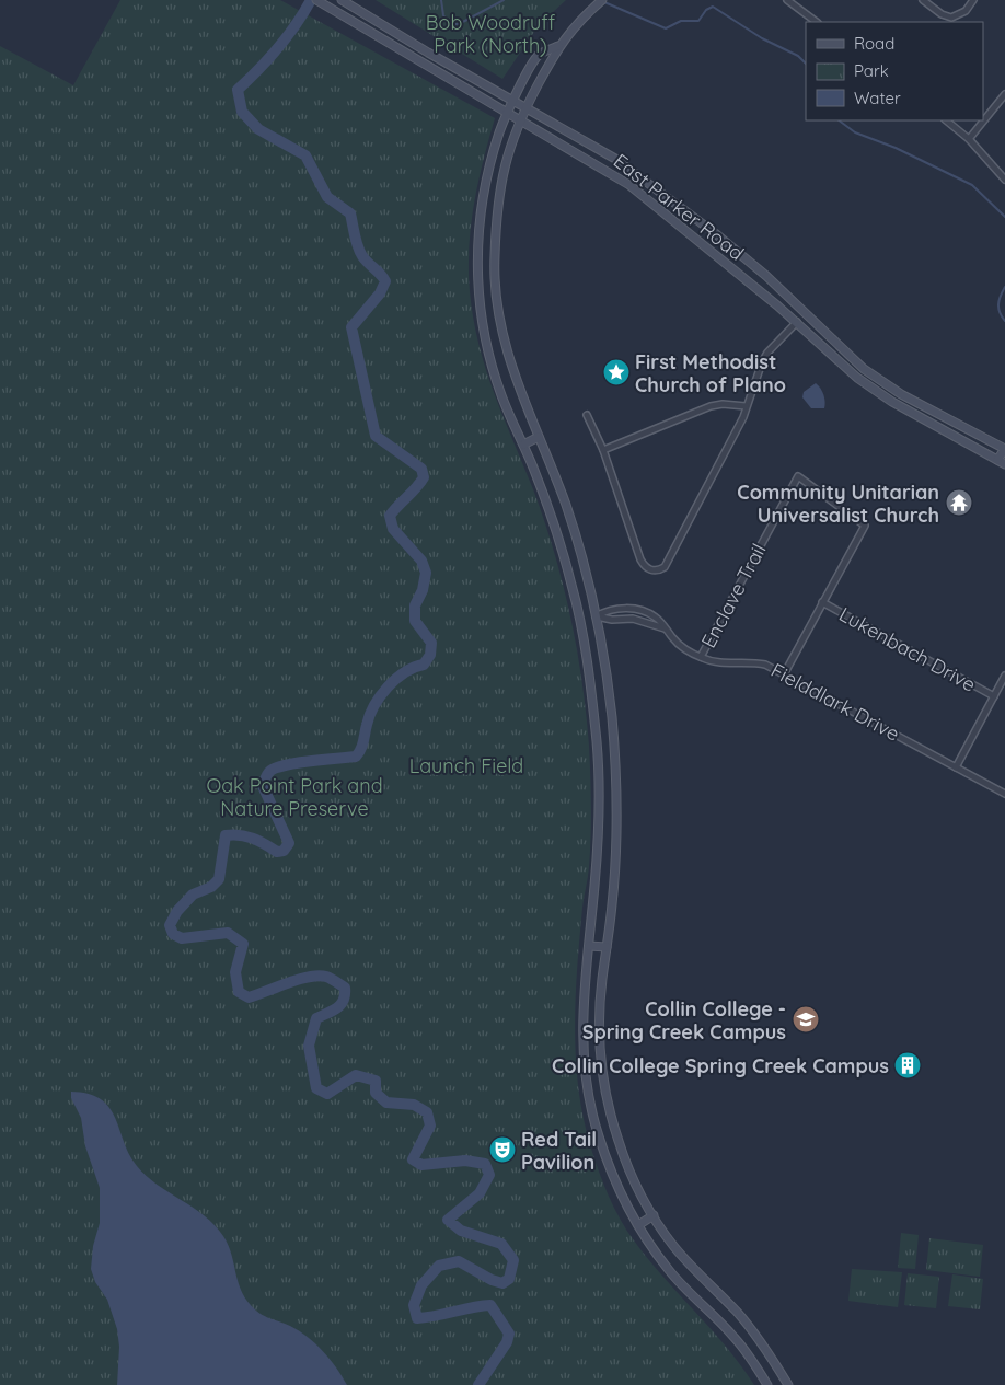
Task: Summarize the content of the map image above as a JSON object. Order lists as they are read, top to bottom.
{
  "streets": {
    "main road": ["East Parker Road"],
    "street": ["Enclave Trail", "Lukenbach Drive", "Fielddlark Drive"]
  },
  "crossings": [
    ["Enclave Trail", "Lukenbach Drive"],
    ["Enclave Trail", "Fielddlark Drive"]
  ],
  "parks": ["Bob Woodruff Park (North)", "Launch Field", "Oak Point Park and Nature Preserve"],
  "places": {
    "place": ["First Methodist Church of Plano"],
    "temple": ["Community Unitarian Universalist Church"],
    "school or university": ["Collin College - Spring Creek Campus"],
    "building": ["Collin College Spring Creek Campus"],
    "theatre": ["Red Tail Pavilion"]
  },
  "legend": ["Road", "Park", "Water"]
}
